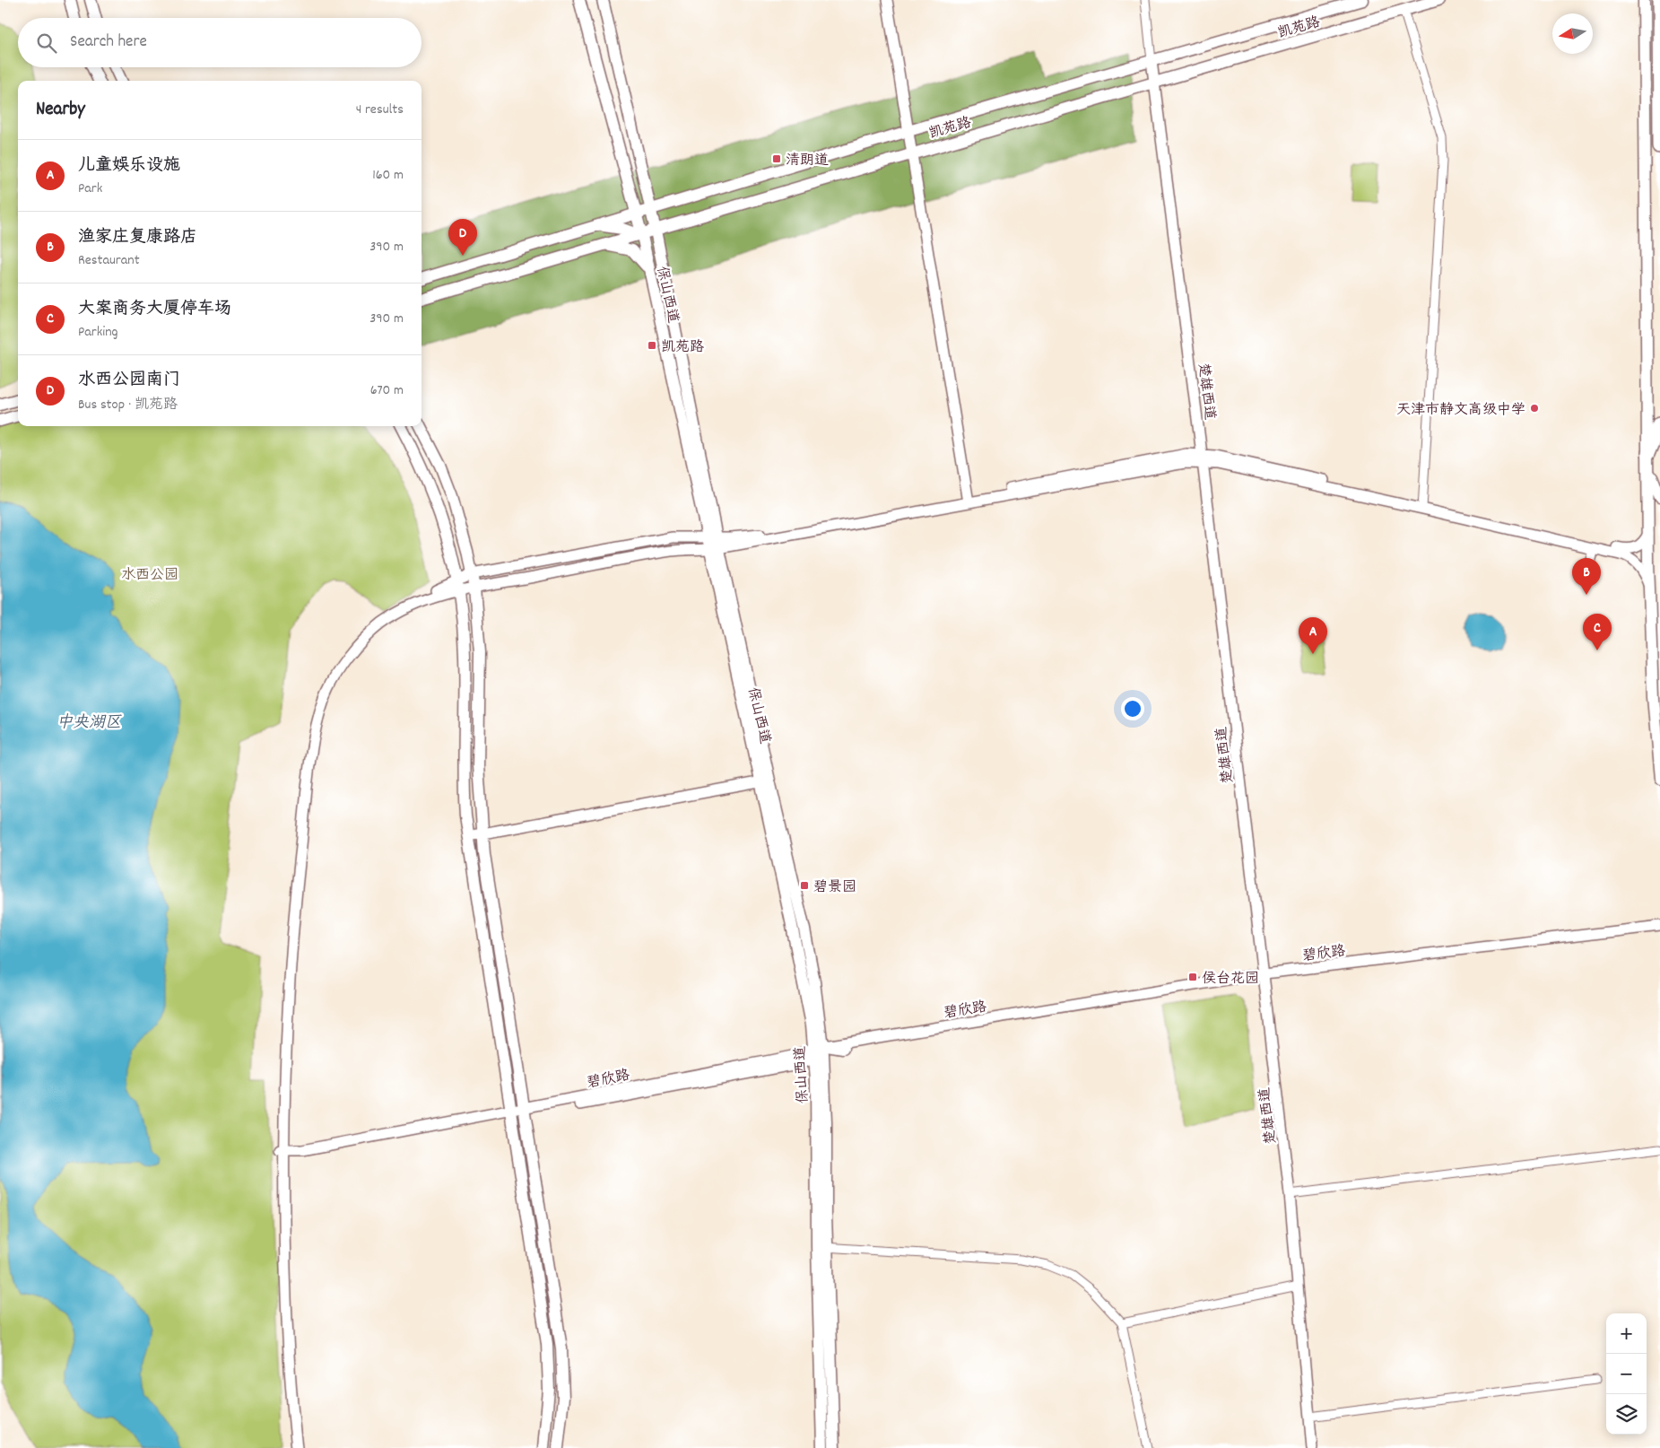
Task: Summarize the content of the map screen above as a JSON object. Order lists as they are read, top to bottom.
{
  "streets": {
    "main road": ["凯苑路", "保山西道"],
    "street": ["楚雄西道", "碧欣路"]
  },
  "crossings": [
    ["凯苑路", "保山西道"],
    ["凯苑路", "楚雄西道"],
    ["保山西道", "碧欣路"],
    ["楚雄西道", "碧欣路"]
  ],
  "water": ["中央湖区"],
  "parks": ["水西公园"],
  "places": {
    "transit": [
      "清朗道",
      "凯苑路",
      "碧景园",
      "侯台花园"
    ],
    "other": ["天津市静文高级中学"]
  },
  "north": "left",
  "page": {
    "search": "Search here",
    "heading": ["Nearby", "4 results"],
    "list": [
      {
        "mark": "A",
        "name": "儿童娱乐设施",
        "note": "Park",
        "value": "160 m"
      },
      {
        "mark": "B",
        "name": "渔家庄复康路店",
        "note": "Restaurant",
        "value": "390 m"
      },
      {
        "mark": "C",
        "name": "大案商务大厦停车场",
        "note": "Parking",
        "value": "390 m"
      },
      {
        "mark": "D",
        "name": "水西公园南门",
        "note": "Bus stop · 凯苑路",
        "value": "670 m"
      }
    ],
    "pins": [
      "D",
      "B",
      "C",
      "A"
    ],
    "map_buttons": ["+", "−"]
  }
}
